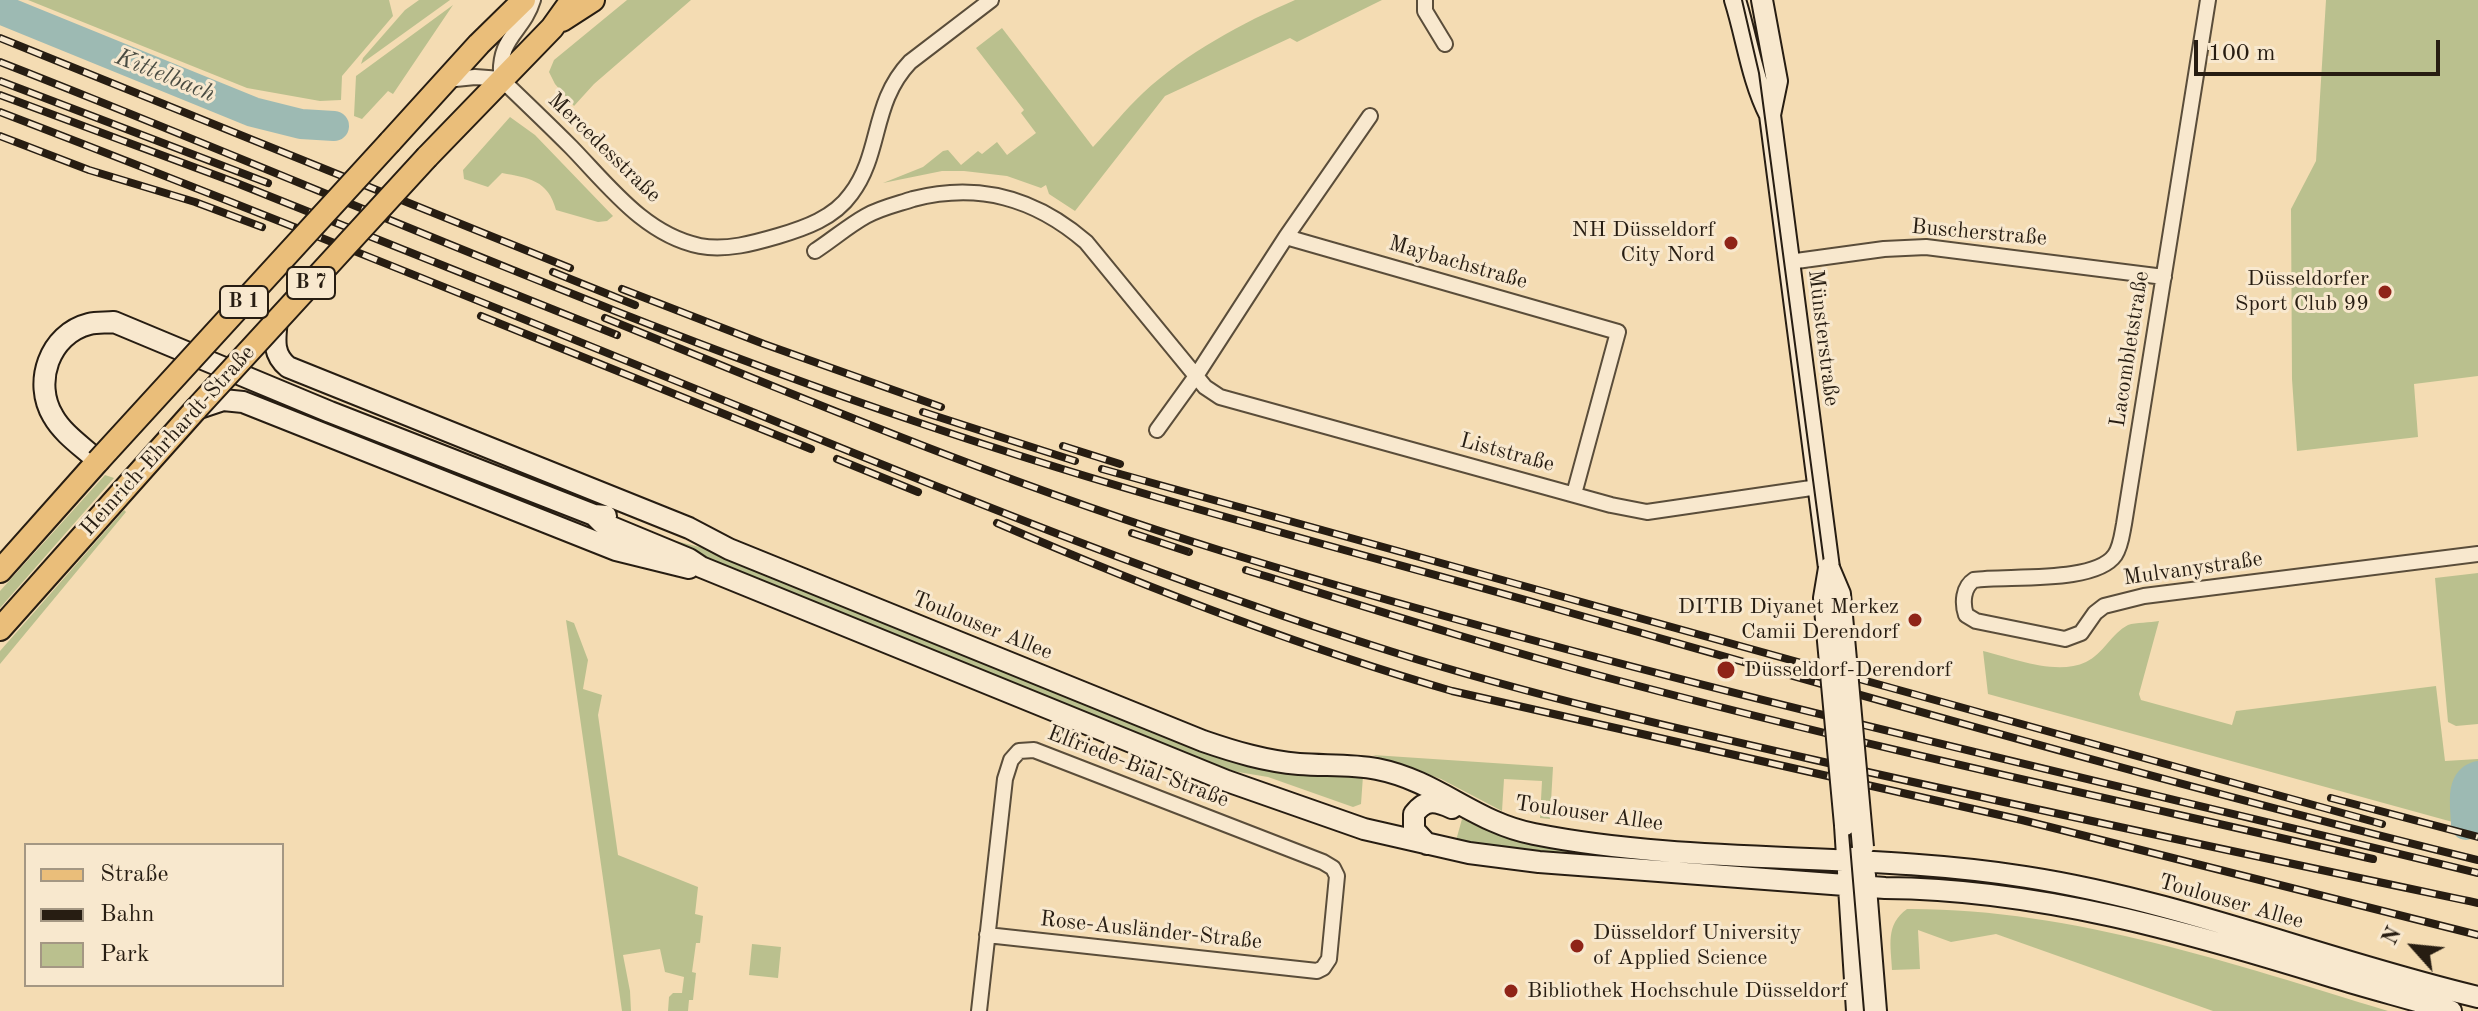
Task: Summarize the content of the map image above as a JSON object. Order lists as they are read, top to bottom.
{
  "streets": {
    "main road": [
      "B 7",
      "B 1",
      "Münsterstraße",
      "Heinrich-Ehrhardt-Straße",
      "Toulouser Allee"
    ],
    "street": [
      "Mercedesstraße",
      "Buscherstraße",
      "Maybachstraße",
      "Lacombletstraße",
      "Liststraße",
      "Mulvanystraße",
      "Elfriede-Bial-Straße",
      "Rose-Ausländer-Straße"
    ]
  },
  "crossings": [
    ["Mercedesstraße", "B 7"],
    ["Mercedesstraße", "Heinrich-Ehrhardt-Straße"],
    ["Buscherstraße", "Münsterstraße"],
    ["Buscherstraße", "Lacombletstraße"],
    ["Maybachstraße", "Liststraße"],
    ["B 7", "Heinrich-Ehrhardt-Straße"],
    ["B 1", "Heinrich-Ehrhardt-Straße"],
    ["Münsterstraße", "Liststraße"],
    ["Münsterstraße", "Toulouser Allee"],
    ["Lacombletstraße", "Mulvanystraße"],
    ["Elfriede-Bial-Straße", "Rose-Ausländer-Straße"]
  ],
  "water": ["Kittelbach"],
  "places": [
    "NH Düsseldorf City Nord",
    "Düsseldorfer Sport Club 99",
    "DITIB Diyanet Merkez Camii Derendorf",
    "Düsseldorf-Derendorf",
    "Düsseldorf University of Applied Science",
    "Bibliothek Hochschule Düsseldorf"
  ],
  "legend": ["Straße", "Bahn", "Park"],
  "scale_bar": "100 m",
  "north": "top left"
}
